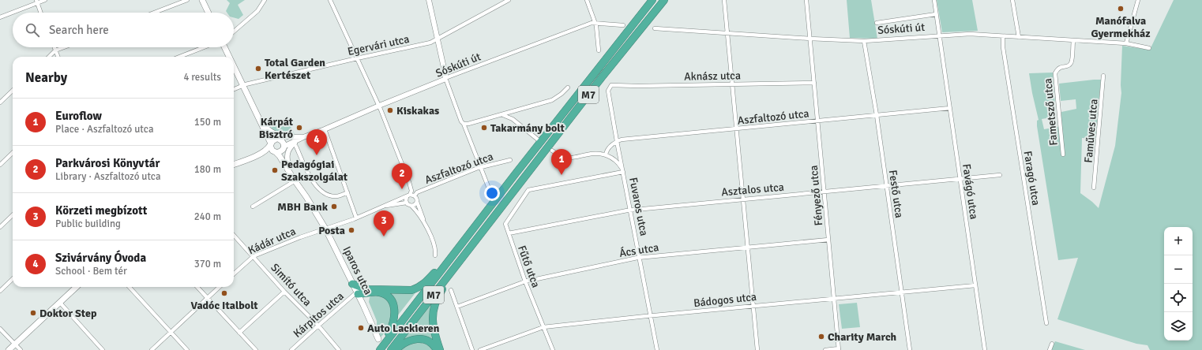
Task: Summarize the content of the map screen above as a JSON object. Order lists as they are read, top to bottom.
{
  "streets": {
    "highway": ["M7"],
    "main road": ["Iparos utca"],
    "street": [
      "Sóskúti út",
      "Egervári utca",
      "Aknász utca",
      "Fametsző utca",
      "Aszfaltozó utca",
      "Faműves utca",
      "Faragó utca",
      "Asztalos utca",
      "Favágó utca",
      "Festő utca",
      "Fényező utca",
      "Fuvaros utca",
      "Kádár utca",
      "Ács utca",
      "Fűtő utca",
      "Simító utca",
      "Bádogos utca",
      "Kárpitos utca"
    ]
  },
  "crossings": [
    ["Sóskúti út", "Fametsző utca"],
    ["Sóskúti út", "Faragó utca"],
    ["Sóskúti út", "Favágó utca"],
    ["Sóskúti út", "Festő utca"],
    ["Sóskúti út", "Fényező utca"],
    ["Sóskúti út", "Iparos utca"],
    ["Aknász utca", "Fényező utca"],
    ["Aknász utca", "Fuvaros utca"],
    ["Aszfaltozó utca", "Favágó utca"],
    ["Aszfaltozó utca", "Festő utca"],
    ["Aszfaltozó utca", "Fényező utca"],
    ["Aszfaltozó utca", "Fuvaros utca"],
    ["Asztalos utca", "Favágó utca"],
    ["Asztalos utca", "Festő utca"],
    ["Asztalos utca", "Fényező utca"],
    ["Asztalos utca", "Fuvaros utca"],
    ["Asztalos utca", "Fűtő utca"],
    ["Favágó utca", "Bádogos utca"],
    ["Festő utca", "Bádogos utca"],
    ["Fényező utca", "Ács utca"],
    ["Fényező utca", "Bádogos utca"],
    ["Fuvaros utca", "Ács utca"],
    ["Fuvaros utca", "Fűtő utca"],
    ["Fuvaros utca", "Bádogos utca"],
    ["Kádár utca", "Iparos utca"],
    ["Kádár utca", "Simító utca"],
    ["Ács utca", "Fűtő utca"],
    ["Fűtő utca", "Bádogos utca"],
    ["Iparos utca", "Kárpitos utca"],
    ["Simító utca", "Kárpitos utca"]
  ],
  "places": [
    "Manófalva Gyermekház",
    "Total Garden Kertészet",
    "Kiskakas",
    "Kárpát Bisztró",
    "Takarmány bolt",
    "Pedagógiai Szakszolgálat",
    "MBH Bank",
    "Posta",
    "Vadóc Italbolt",
    "Doktor Step",
    "Auto Lackieren",
    "Charity March"
  ],
  "page": {
    "search": "Search here",
    "heading": ["Nearby", "4 results"],
    "list": [
      {
        "mark": "1",
        "name": "Euroflow",
        "note": "Place · Aszfaltozó utca",
        "value": "150 m"
      },
      {
        "mark": "2",
        "name": "Parkvárosi Könyvtár",
        "note": "Library · Aszfaltozó utca",
        "value": "180 m"
      },
      {
        "mark": "3",
        "name": "Körzeti megbízott",
        "note": "Public building",
        "value": "240 m"
      },
      {
        "mark": "4",
        "name": "Szivárvány Óvoda",
        "note": "School · Bem tér",
        "value": "370 m"
      }
    ],
    "pins": [
      "4",
      "1",
      "2",
      "3"
    ],
    "map_buttons": ["+", "−"]
  }
}
